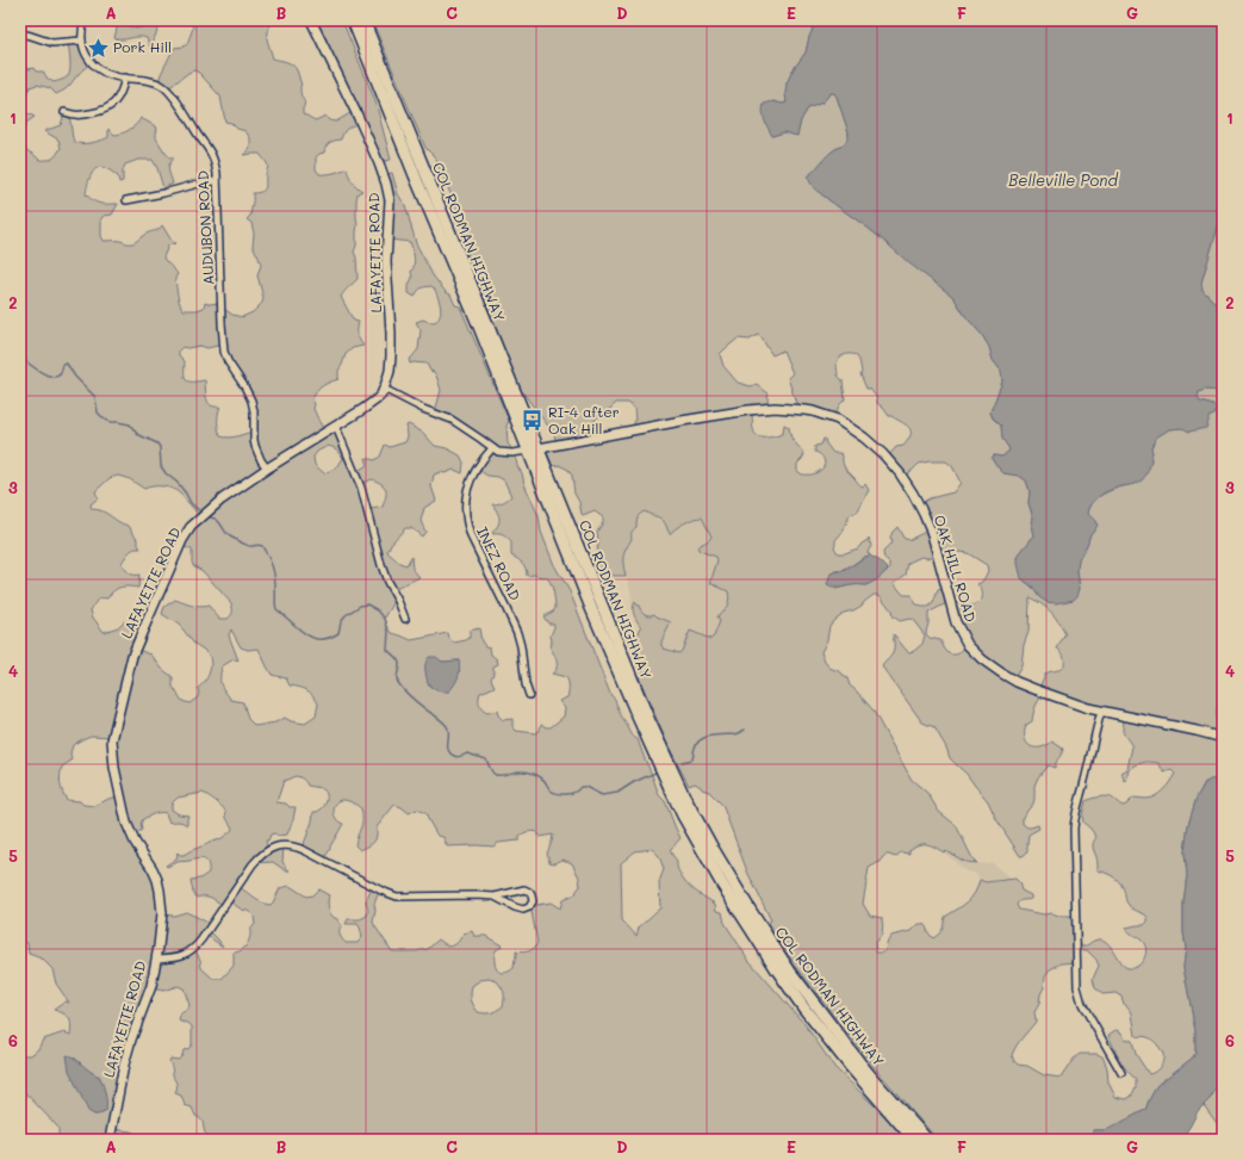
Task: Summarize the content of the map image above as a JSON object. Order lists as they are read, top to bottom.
{
  "streets": {
    "highway": ["COL RODMAN HIGHWAY"],
    "street": [
      "AUDUBON ROAD",
      "LAFAYETTE ROAD",
      "INEZ ROAD",
      "OAK HILL ROAD"
    ]
  },
  "crossings": [
    ["AUDUBON ROAD", "LAFAYETTE ROAD"],
    ["COL RODMAN HIGHWAY", "OAK HILL ROAD"],
    ["LAFAYETTE ROAD", "OAK HILL ROAD"],
    ["INEZ ROAD", "OAK HILL ROAD"]
  ],
  "water": ["Belleville Pond"],
  "places": {
    "place": ["Pork Hill"],
    "bus stop": ["RI-4 after Oak Hill"]
  },
  "grid": {
    "columns": [
      "A",
      "B",
      "C",
      "D",
      "E",
      "F",
      "G"
    ],
    "rows": [
      "1",
      "2",
      "3",
      "4",
      "5",
      "6"
    ]
  }
}
